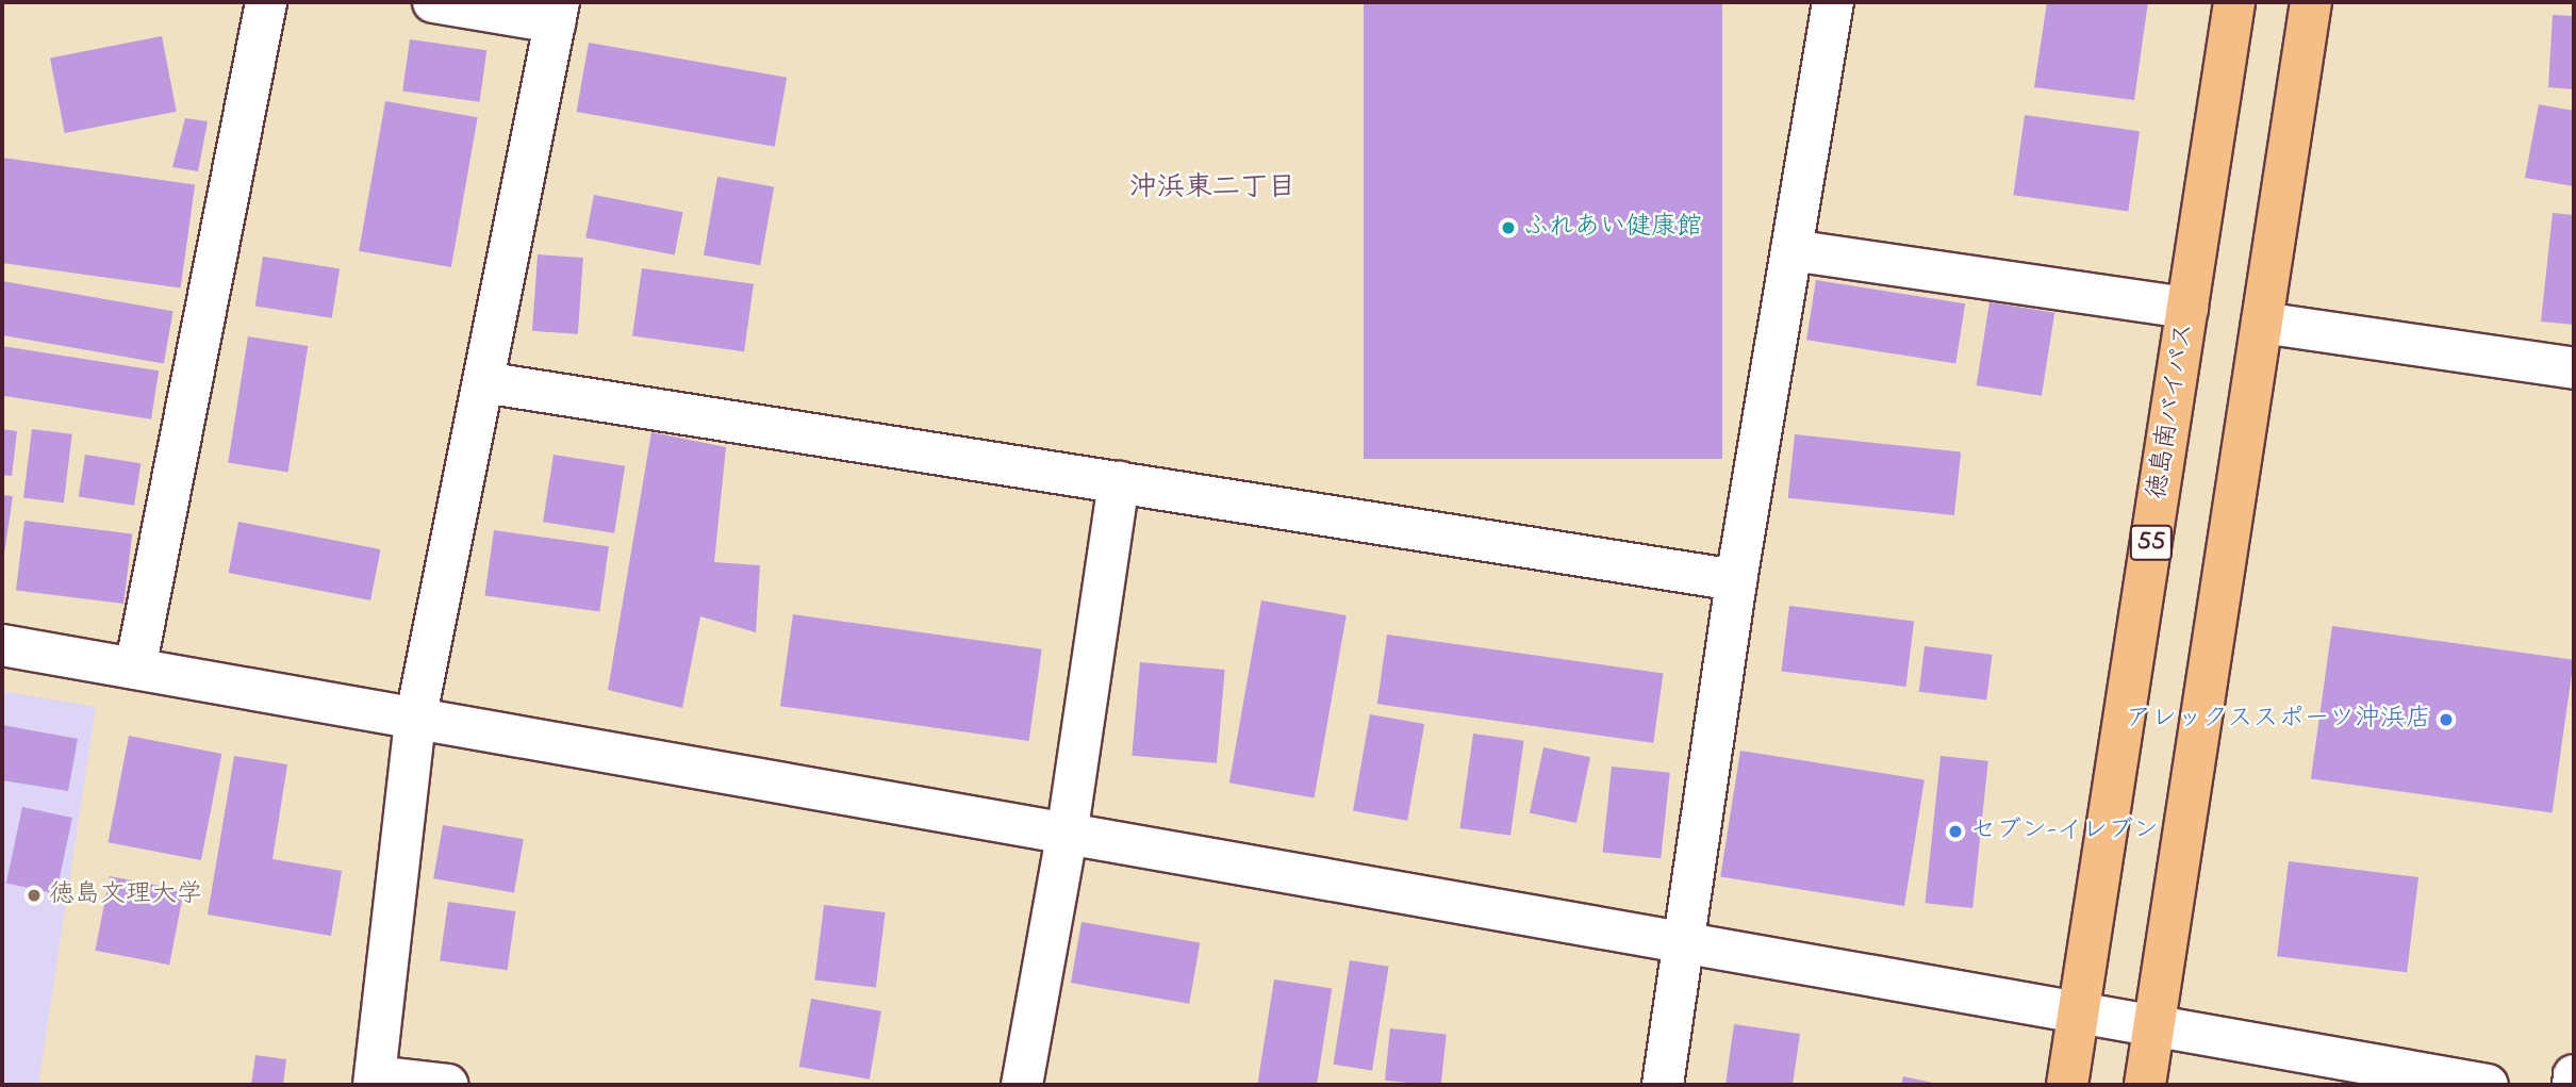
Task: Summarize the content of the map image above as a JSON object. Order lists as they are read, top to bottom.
{
  "streets": {
    "highway": ["徳島南バイパス", "55"]
  },
  "districts": ["沖浜東二丁目"],
  "places": [
    "ふれあい健康館",
    "アレックススポーツ沖浜店",
    "セブン-イレブン",
    "徳島文理大学"
  ]
}
